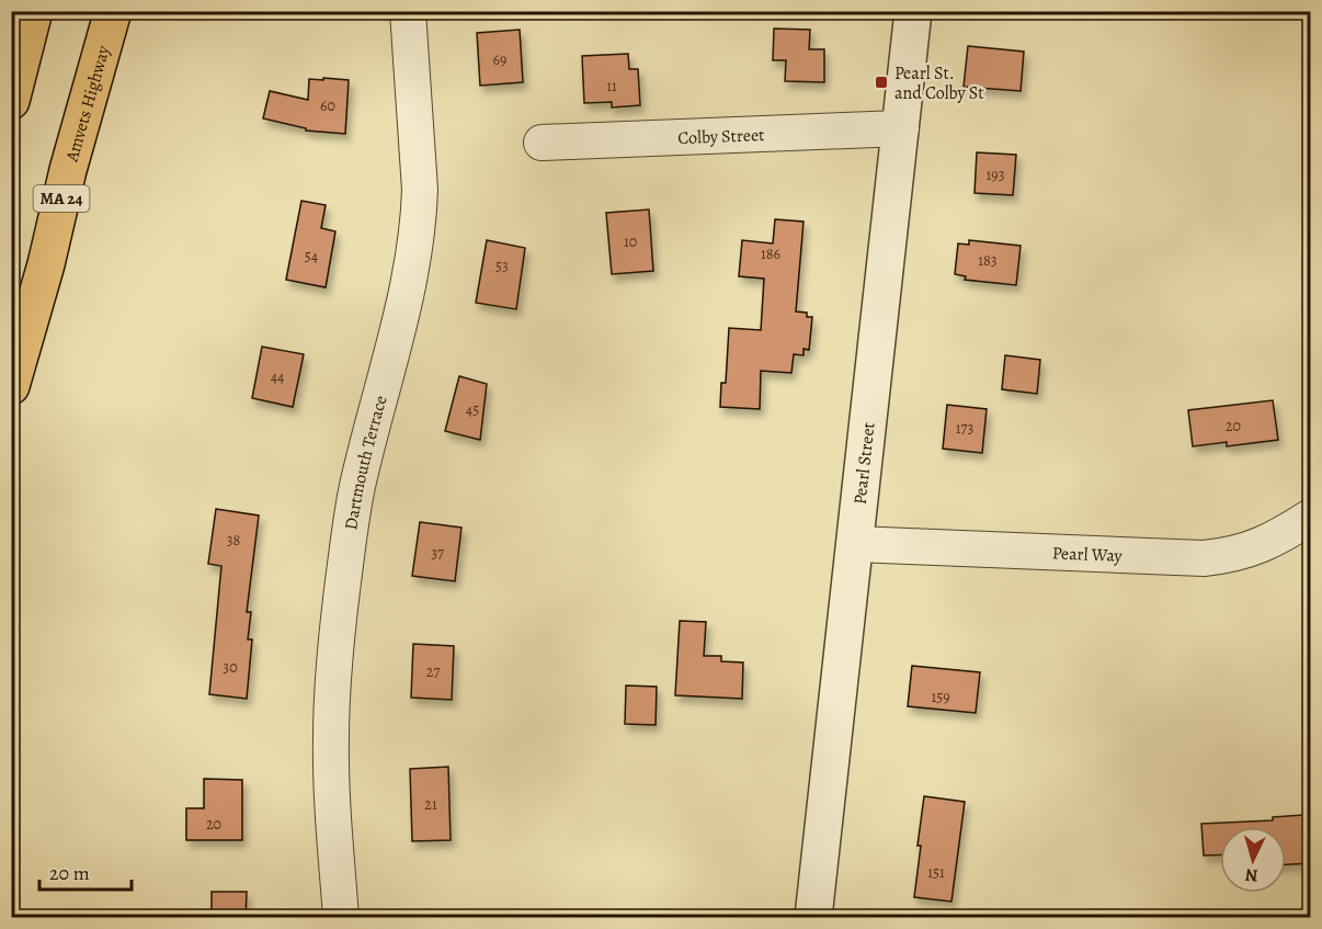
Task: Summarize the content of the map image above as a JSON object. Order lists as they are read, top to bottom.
{
  "streets": {
    "highway": ["Amvets Highway", "MA 24"],
    "street": [
      "Colby Street",
      "Dartmouth Terrace",
      "Pearl Street",
      "Pearl Way"
    ]
  },
  "crossings": [
    ["Colby Street", "Pearl Street"],
    ["Pearl Street", "Pearl Way"]
  ],
  "places": {
    "transit": ["Pearl St. and Colby St"]
  },
  "house_numbers": [
    "69",
    "11",
    "60",
    "193",
    "10",
    "186",
    "54",
    "183",
    "53",
    "44",
    "45",
    "20",
    "173",
    "38",
    "37",
    "30",
    "27",
    "159",
    "21",
    "20",
    "151"
  ],
  "scale_bar": "20 m",
  "north": "bottom"
}
